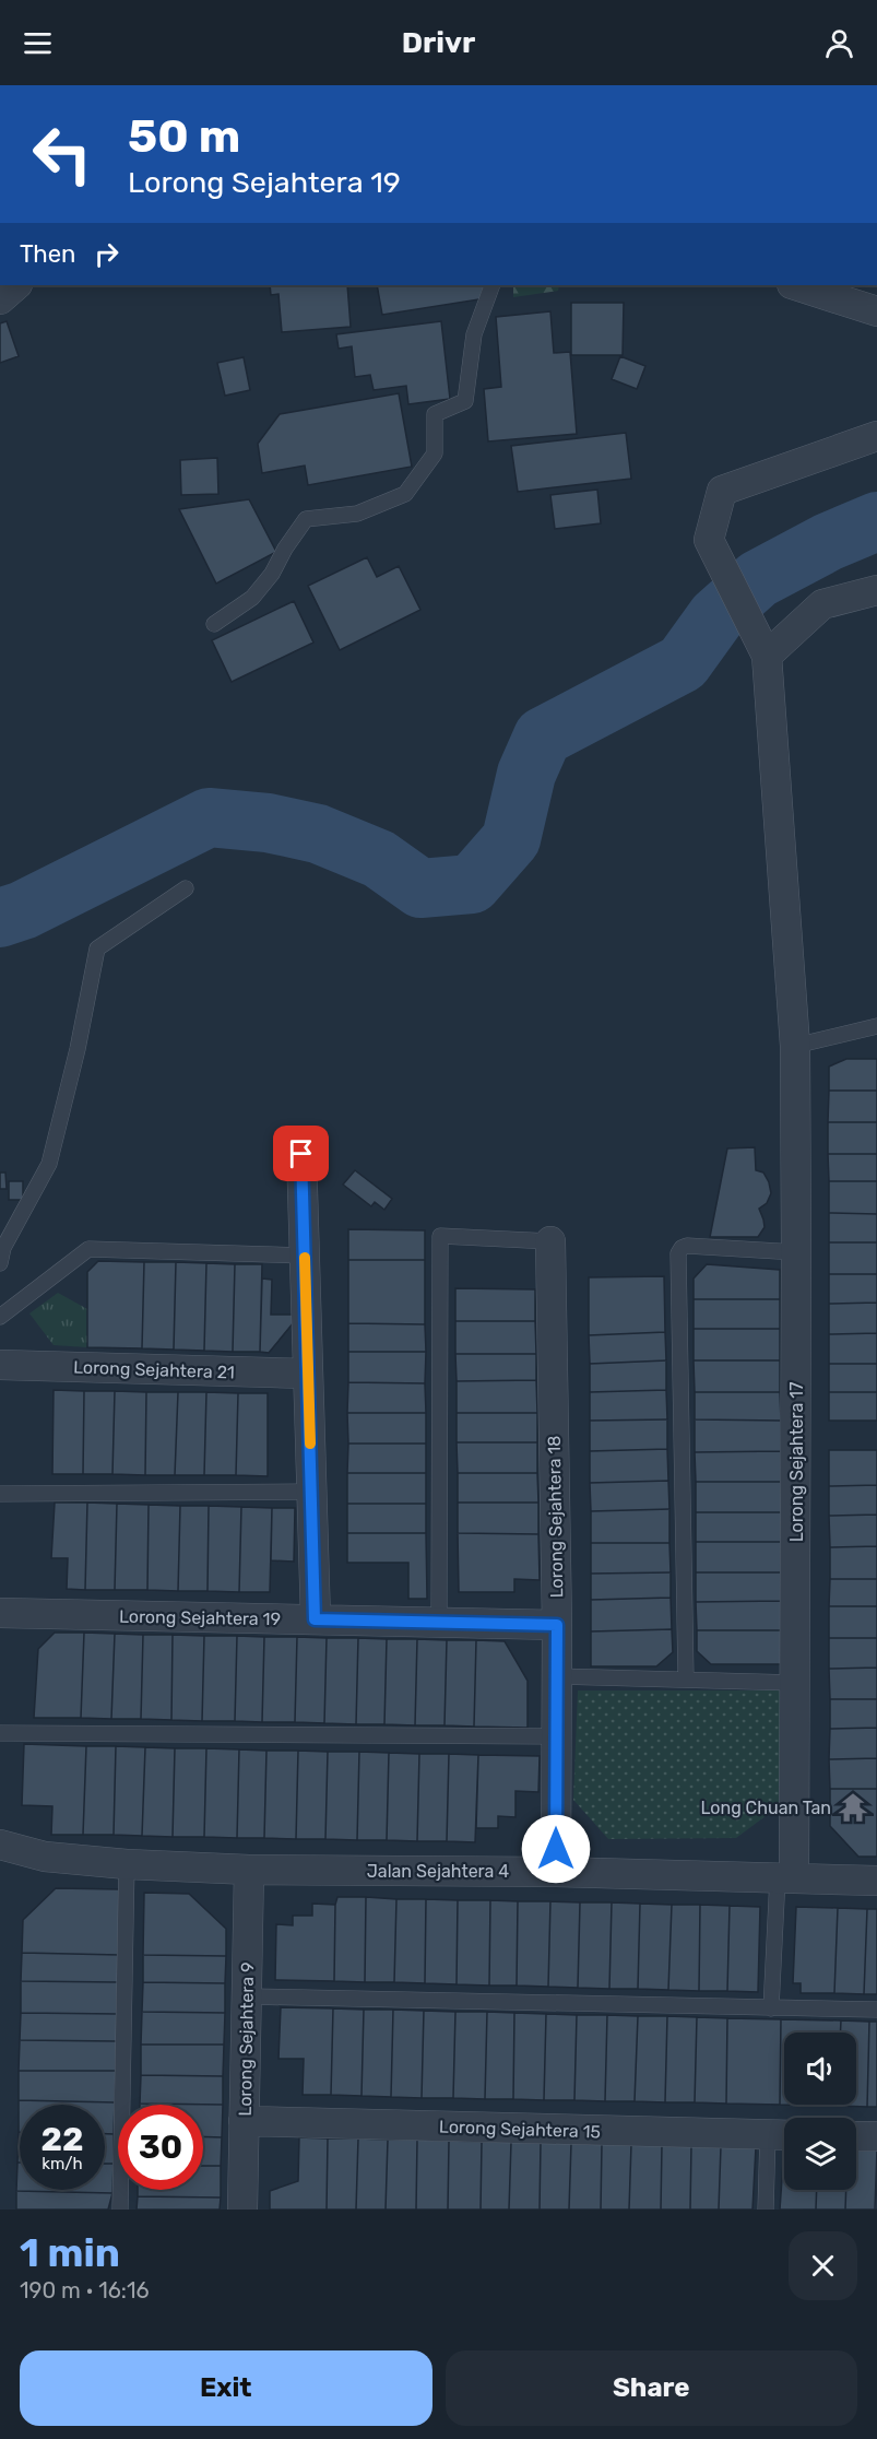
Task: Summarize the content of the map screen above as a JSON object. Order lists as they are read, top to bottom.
{
  "streets": {
    "street": [
      "Lorong Sejahtera 21",
      "Lorong Sejahtera 17",
      "Lorong Sejahtera 18",
      "Lorong Sejahtera 19",
      "Jalan Sejahtera 4",
      "Lorong Sejahtera 9",
      "Lorong Sejahtera 15"
    ]
  },
  "crossings": [
    ["Lorong Sejahtera 17", "Jalan Sejahtera 4"],
    ["Lorong Sejahtera 18", "Lorong Sejahtera 19"],
    ["Lorong Sejahtera 18", "Jalan Sejahtera 4"],
    ["Jalan Sejahtera 4", "Lorong Sejahtera 9"],
    ["Lorong Sejahtera 9", "Lorong Sejahtera 15"]
  ],
  "places": {
    "temple": ["Long Chuan Tan"]
  },
  "page": {
    "header": "Drivr",
    "turn": ["50 m", "Lorong Sejahtera 19"],
    "then": "Then",
    "speed": "22 km/h",
    "limit": "30",
    "heading": ["1 min", "190 m · 16:16"],
    "buttons": ["Exit", "Share"]
  }
}
